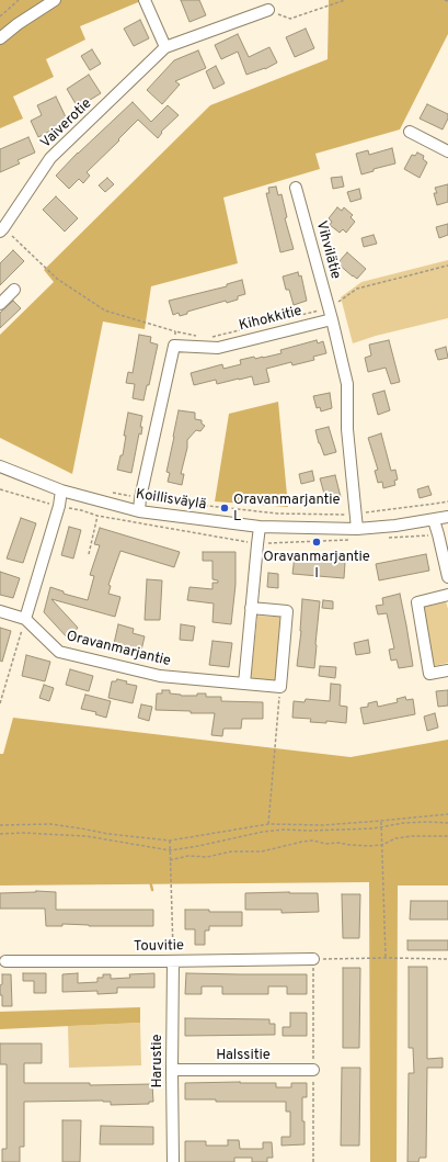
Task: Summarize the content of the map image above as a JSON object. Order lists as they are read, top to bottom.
{
  "streets": {
    "street": [
      "Vaiverotie",
      "Vihvilätie",
      "Kihokkitie",
      "Koillisväylä",
      "Oravanmarjantie",
      "Touvitie",
      "Halssitie",
      "Harustie"
    ]
  },
  "crossings": [
    ["Vihvilätie", "Kihokkitie"],
    ["Touvitie", "Harustie"],
    ["Halssitie", "Harustie"]
  ],
  "places": ["Oravanmarjantie L", "Oravanmarjantie I"]
}
